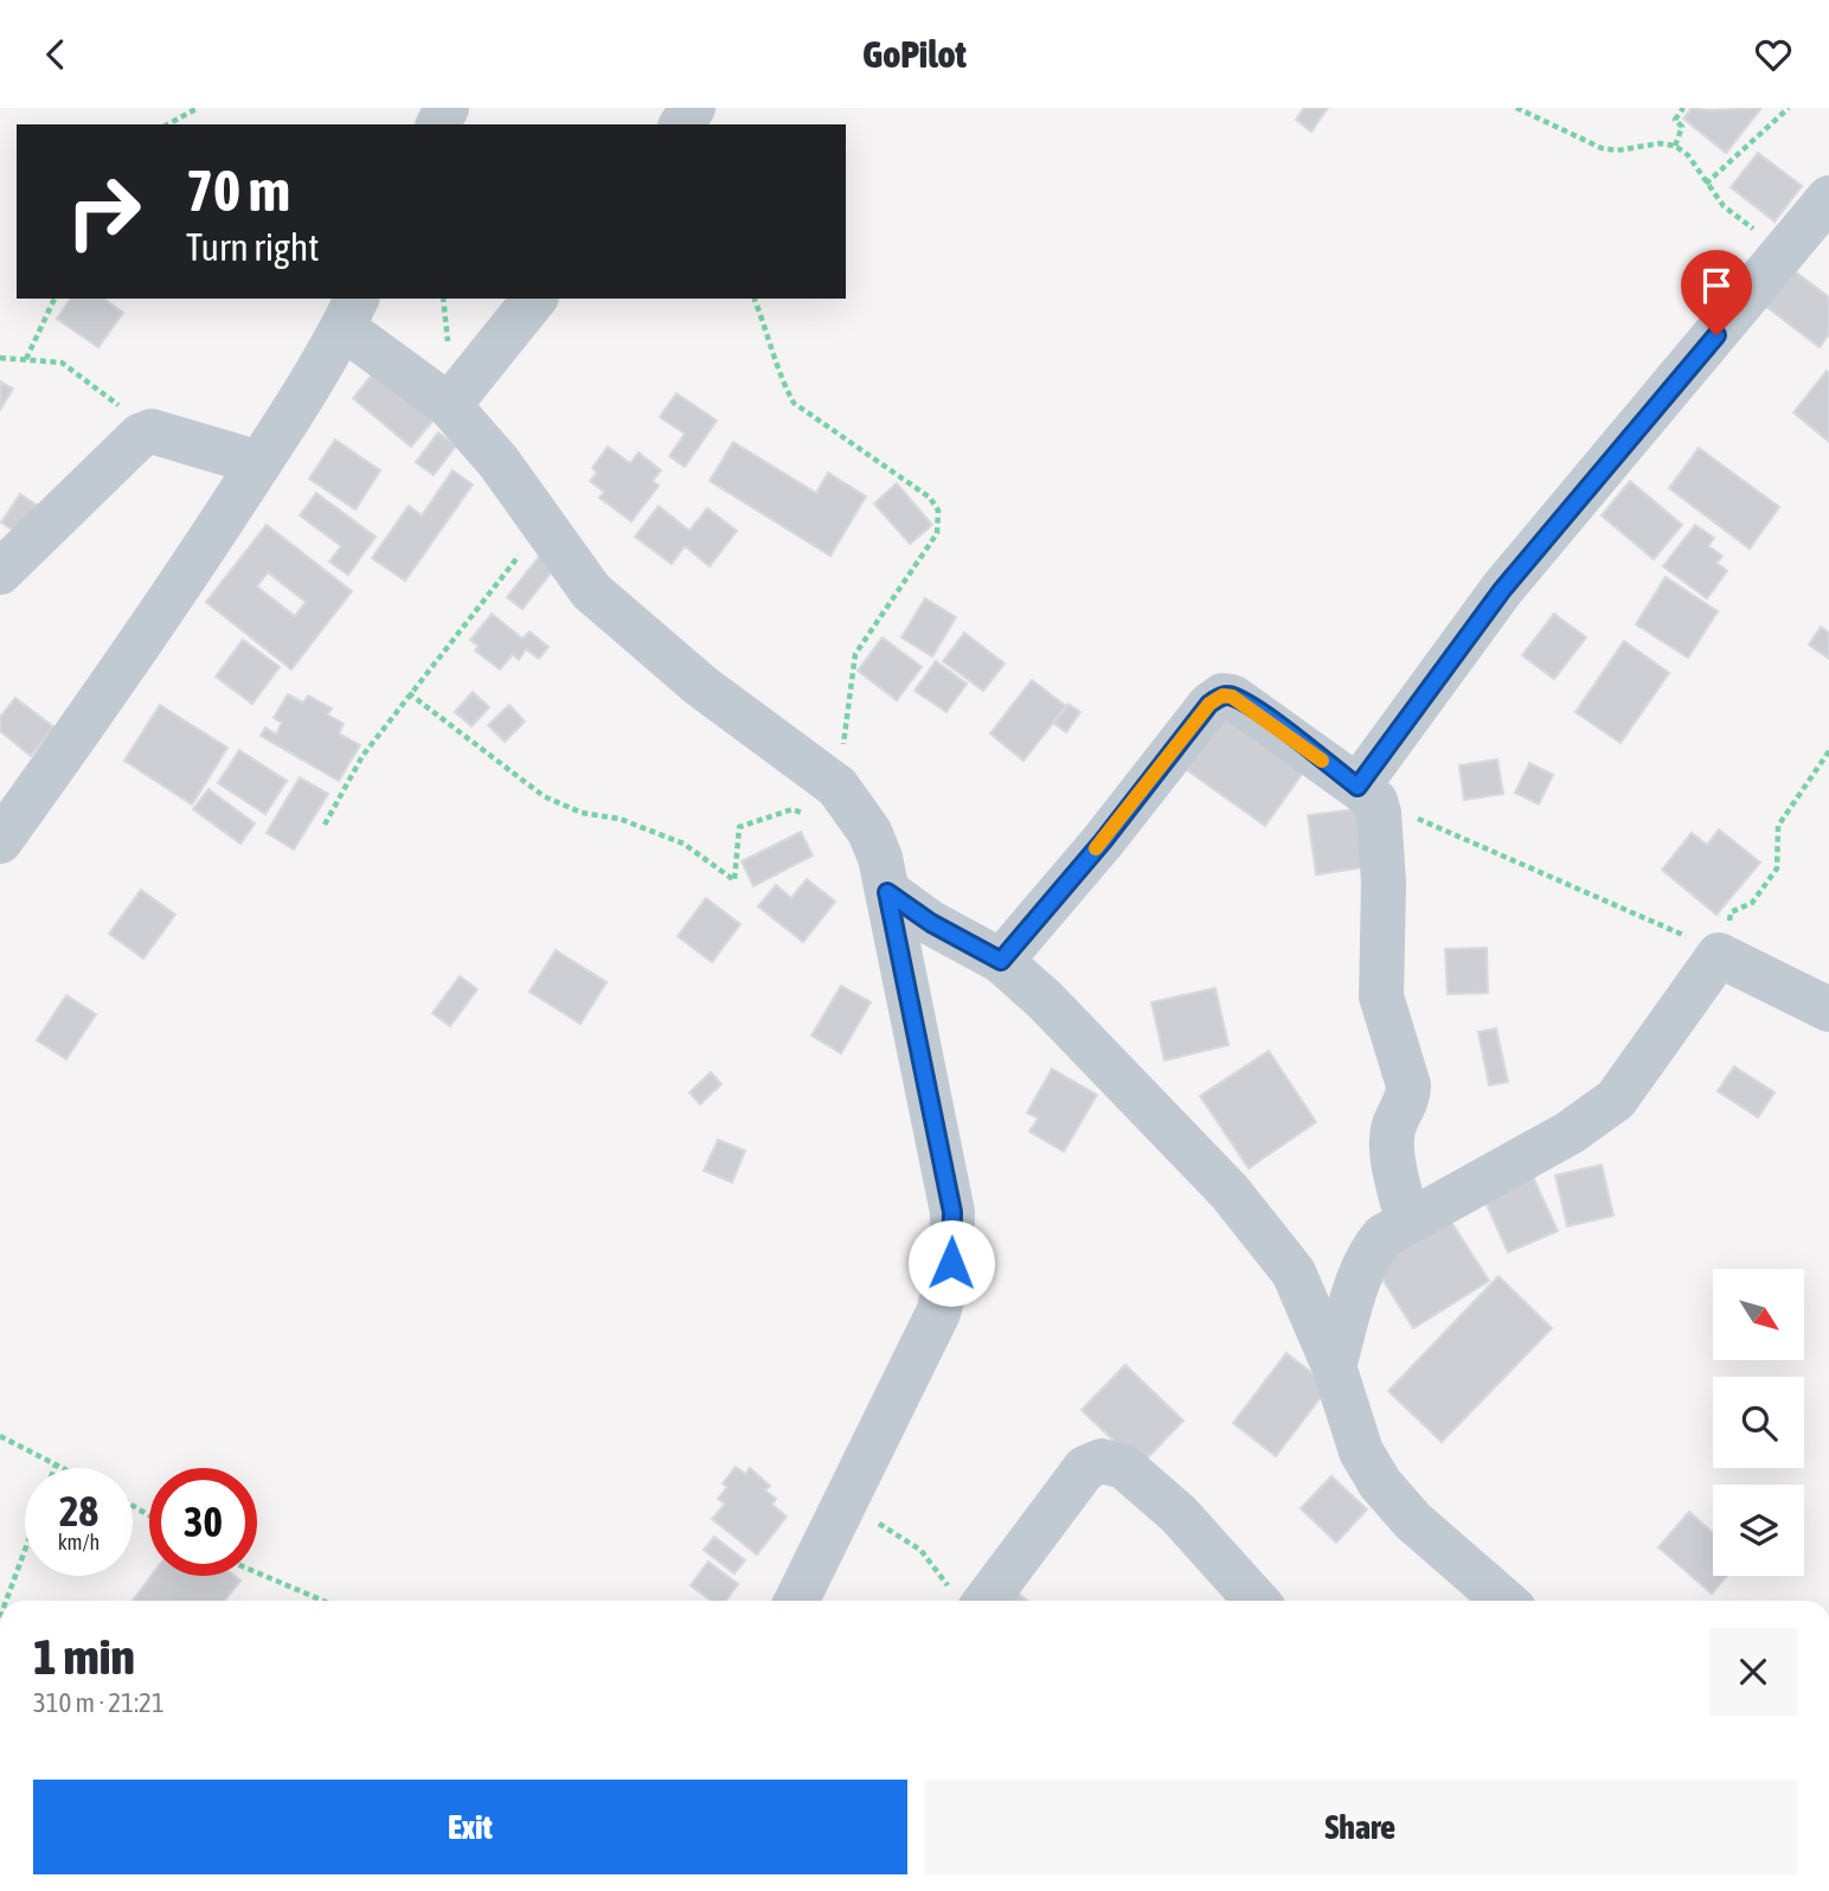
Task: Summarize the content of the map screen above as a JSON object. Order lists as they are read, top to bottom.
{
  "north": "bottom right",
  "page": {
    "header": "GoPilot",
    "turn": ["70 m", "Turn right"],
    "speed": "28 km/h",
    "limit": "30",
    "heading": ["1 min", "310 m · 21:21"],
    "buttons": ["Exit", "Share"]
  }
}
